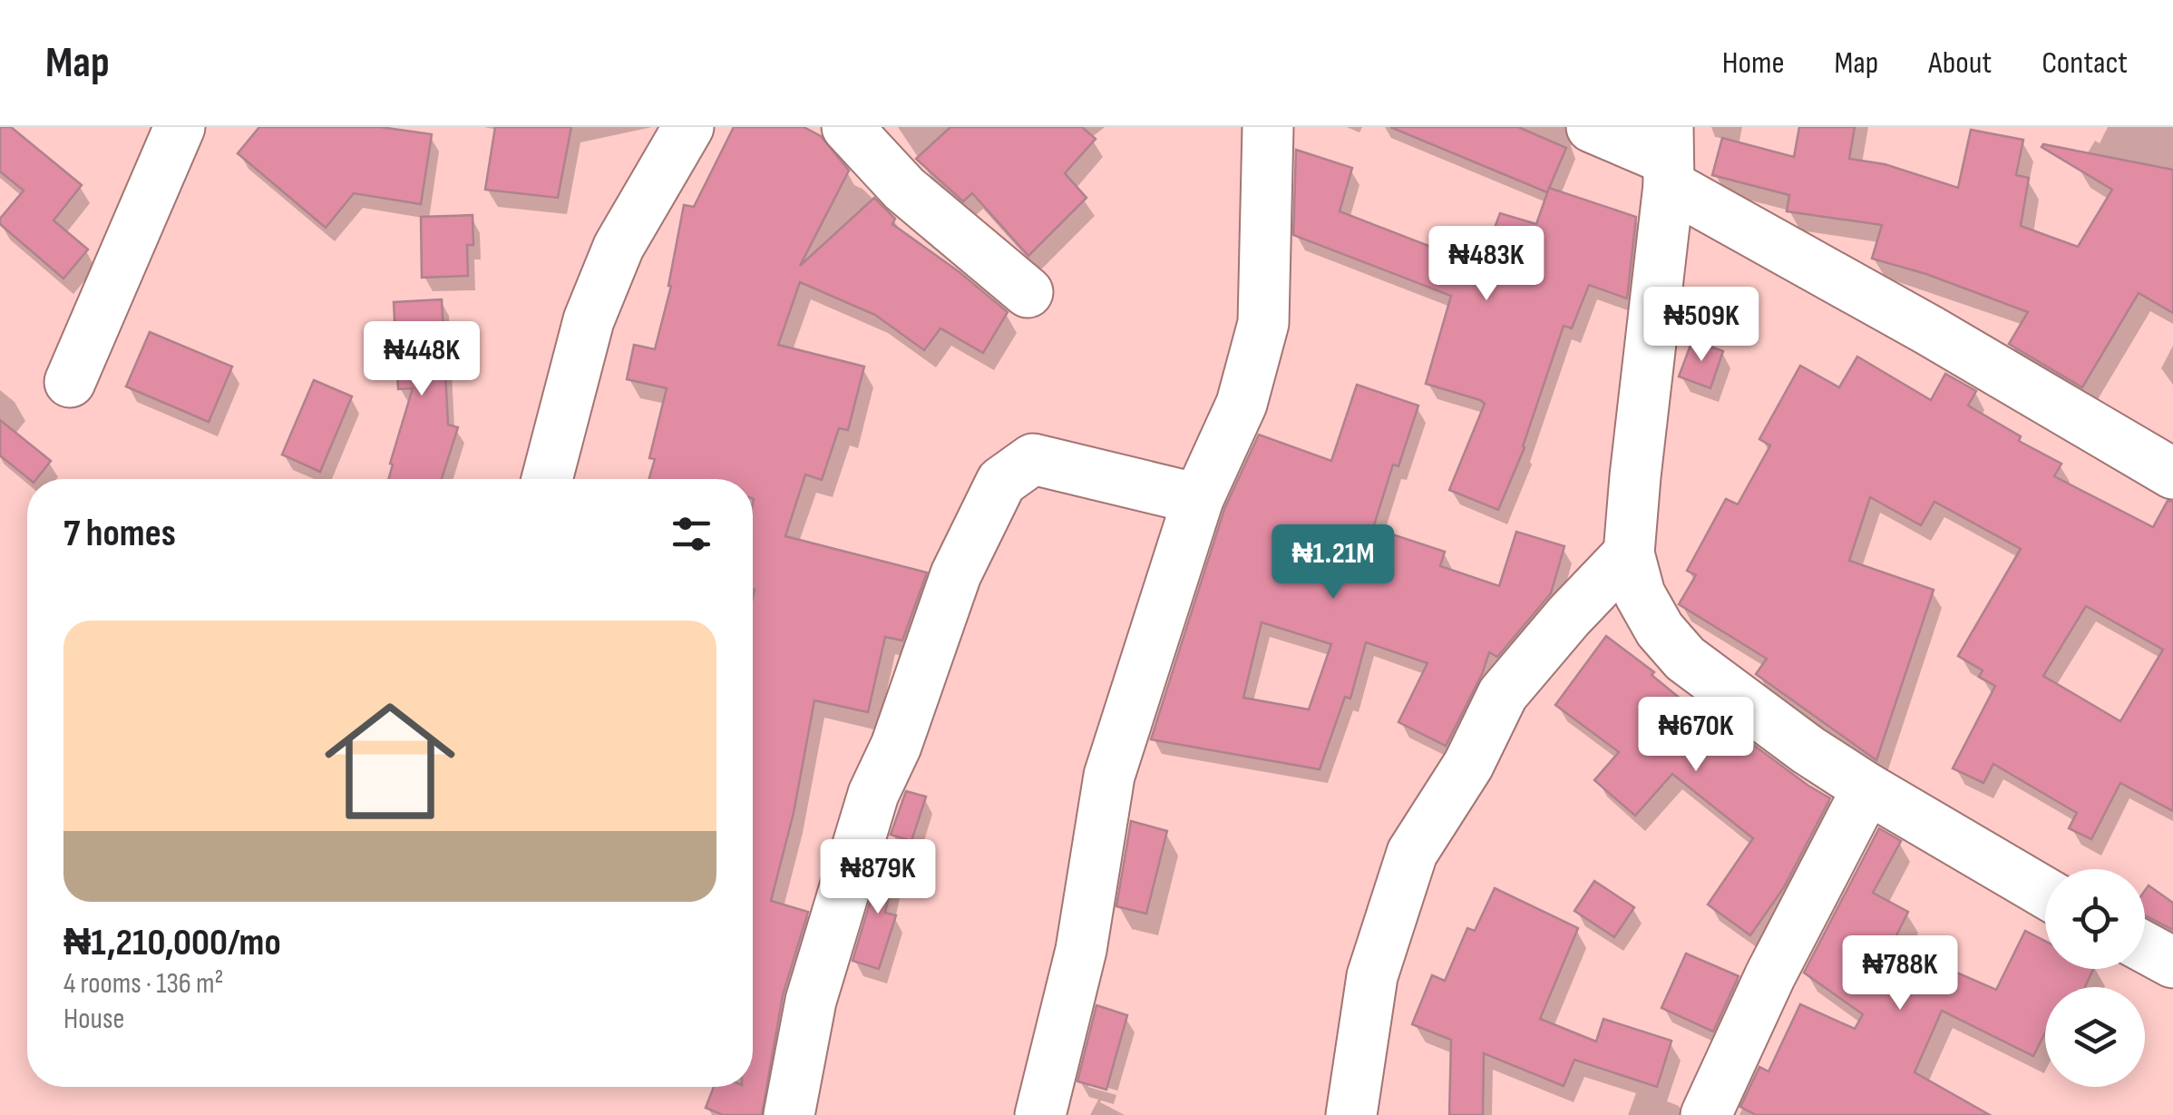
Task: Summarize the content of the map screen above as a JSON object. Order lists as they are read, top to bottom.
{
  "page": {
    "header": "Map",
    "nav": [
      "Home",
      "Map",
      "About",
      "Contact"
    ],
    "price": [
      "₦483K",
      "₦509K",
      "₦448K",
      "₦1.21M",
      "₦670K",
      "₦879K",
      "₦788K"
    ],
    "heading": "7 homes",
    "list": [
      {
        "name": "₦1,210,000/mo",
        "note": "4 rooms · 136 m² · House"
      }
    ]
  }
}
